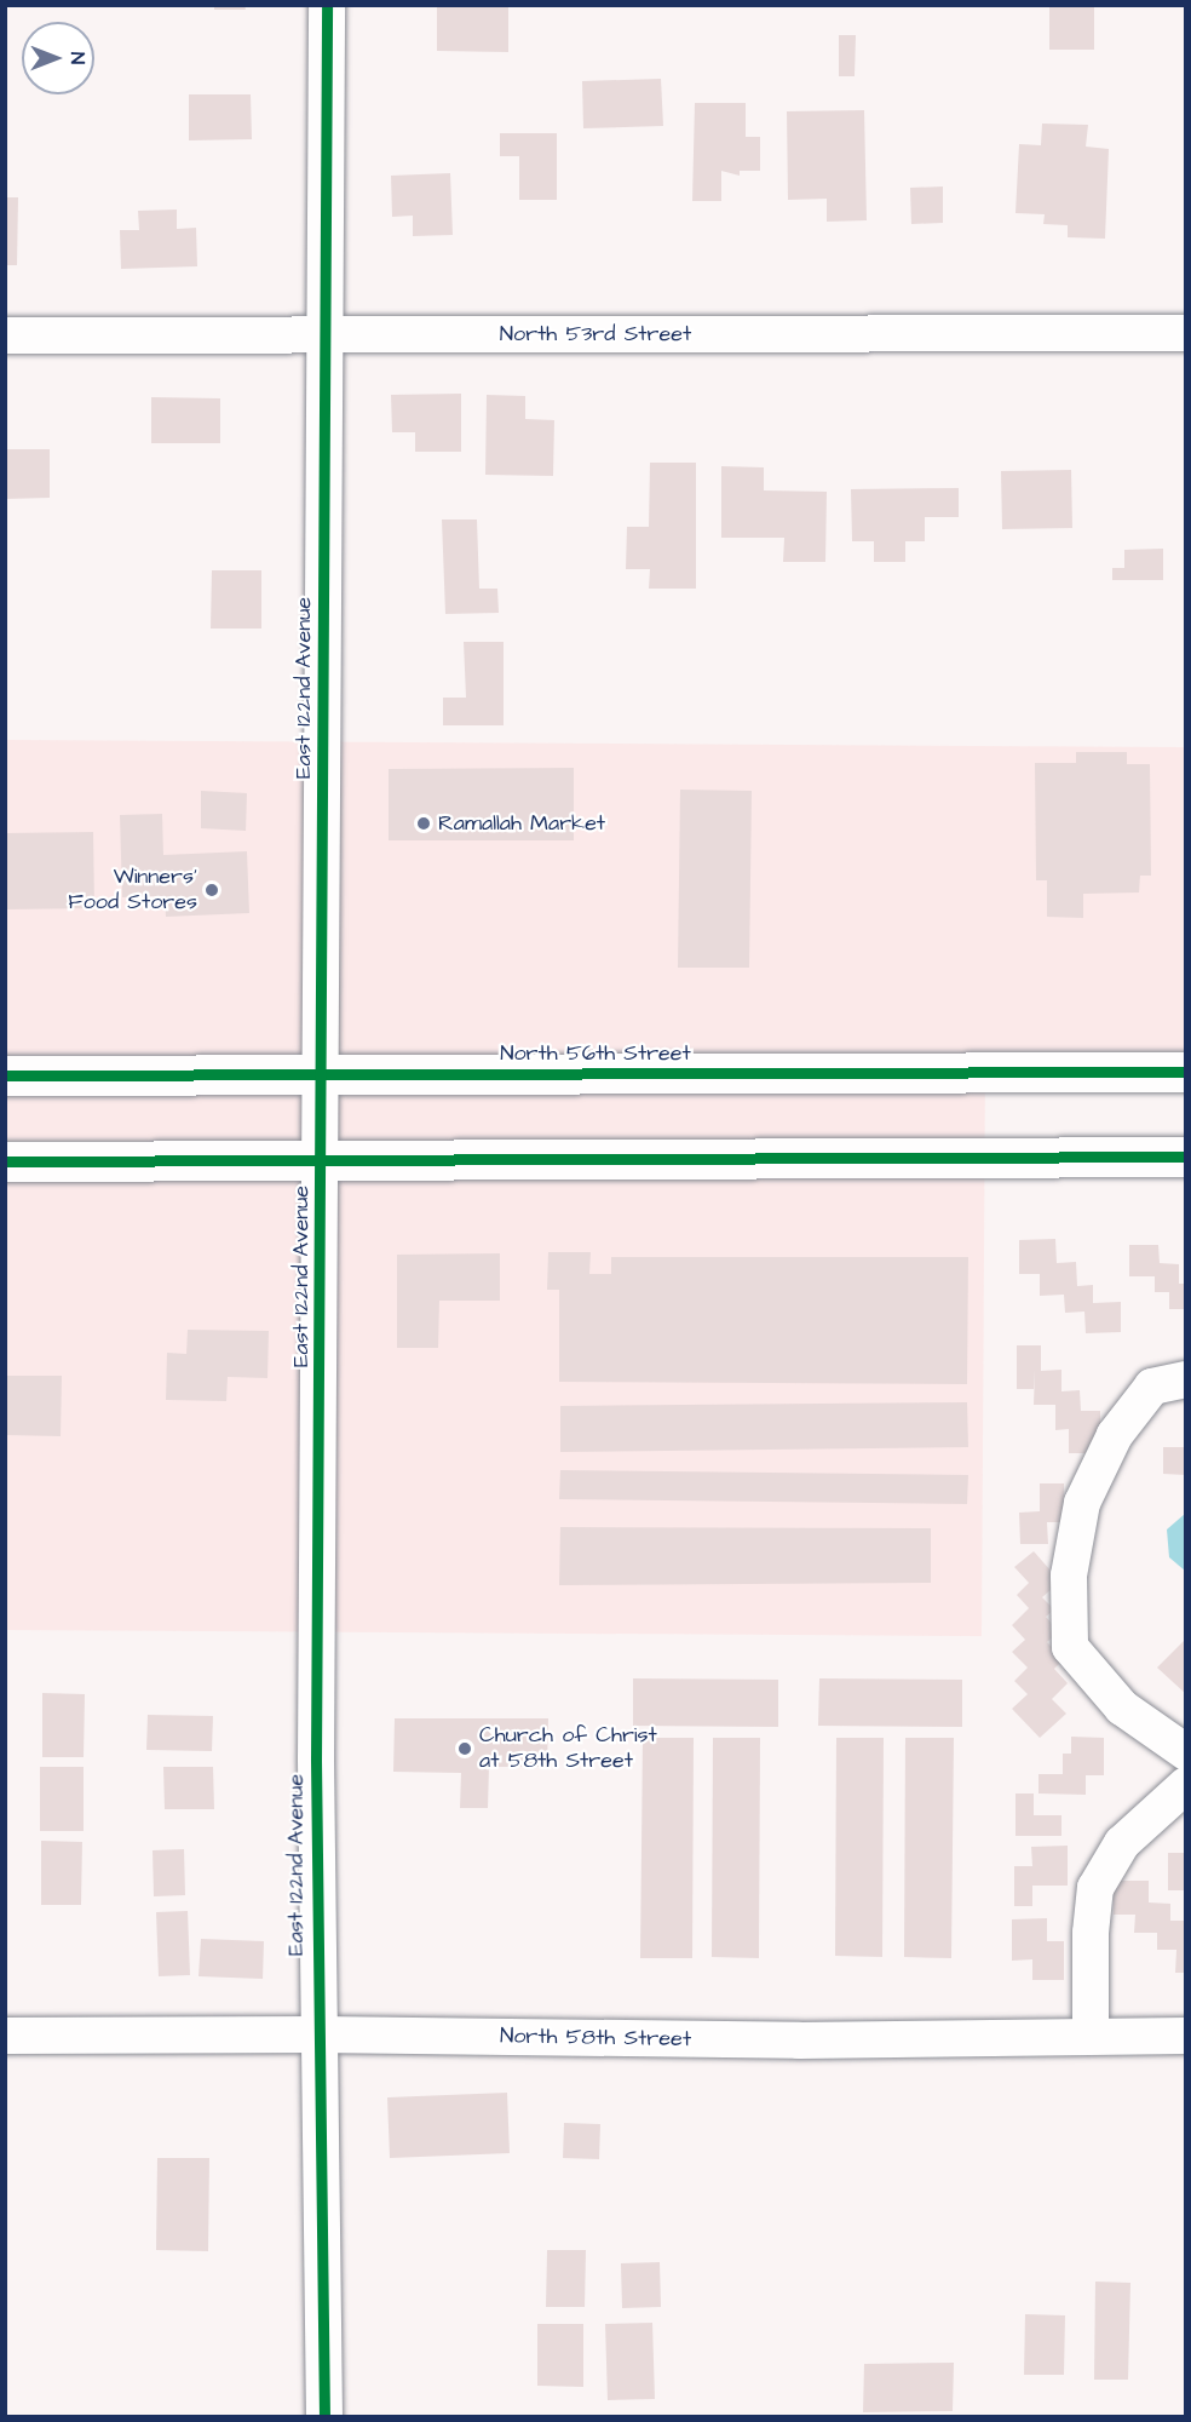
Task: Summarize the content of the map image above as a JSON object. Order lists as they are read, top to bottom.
{
  "streets": {
    "main road": ["North 56th Street"],
    "street": ["North 53rd Street", "East 122nd Avenue", "North 58th Street"]
  },
  "crossings": [
    ["North 53rd Street", "East 122nd Avenue"],
    ["East 122nd Avenue", "North 56th Street"],
    ["East 122nd Avenue", "North 58th Street"]
  ],
  "places": ["Ramallah Market", "Winners' Food Stores", "Church of Christ at 58th Street"],
  "north": "right"
}
